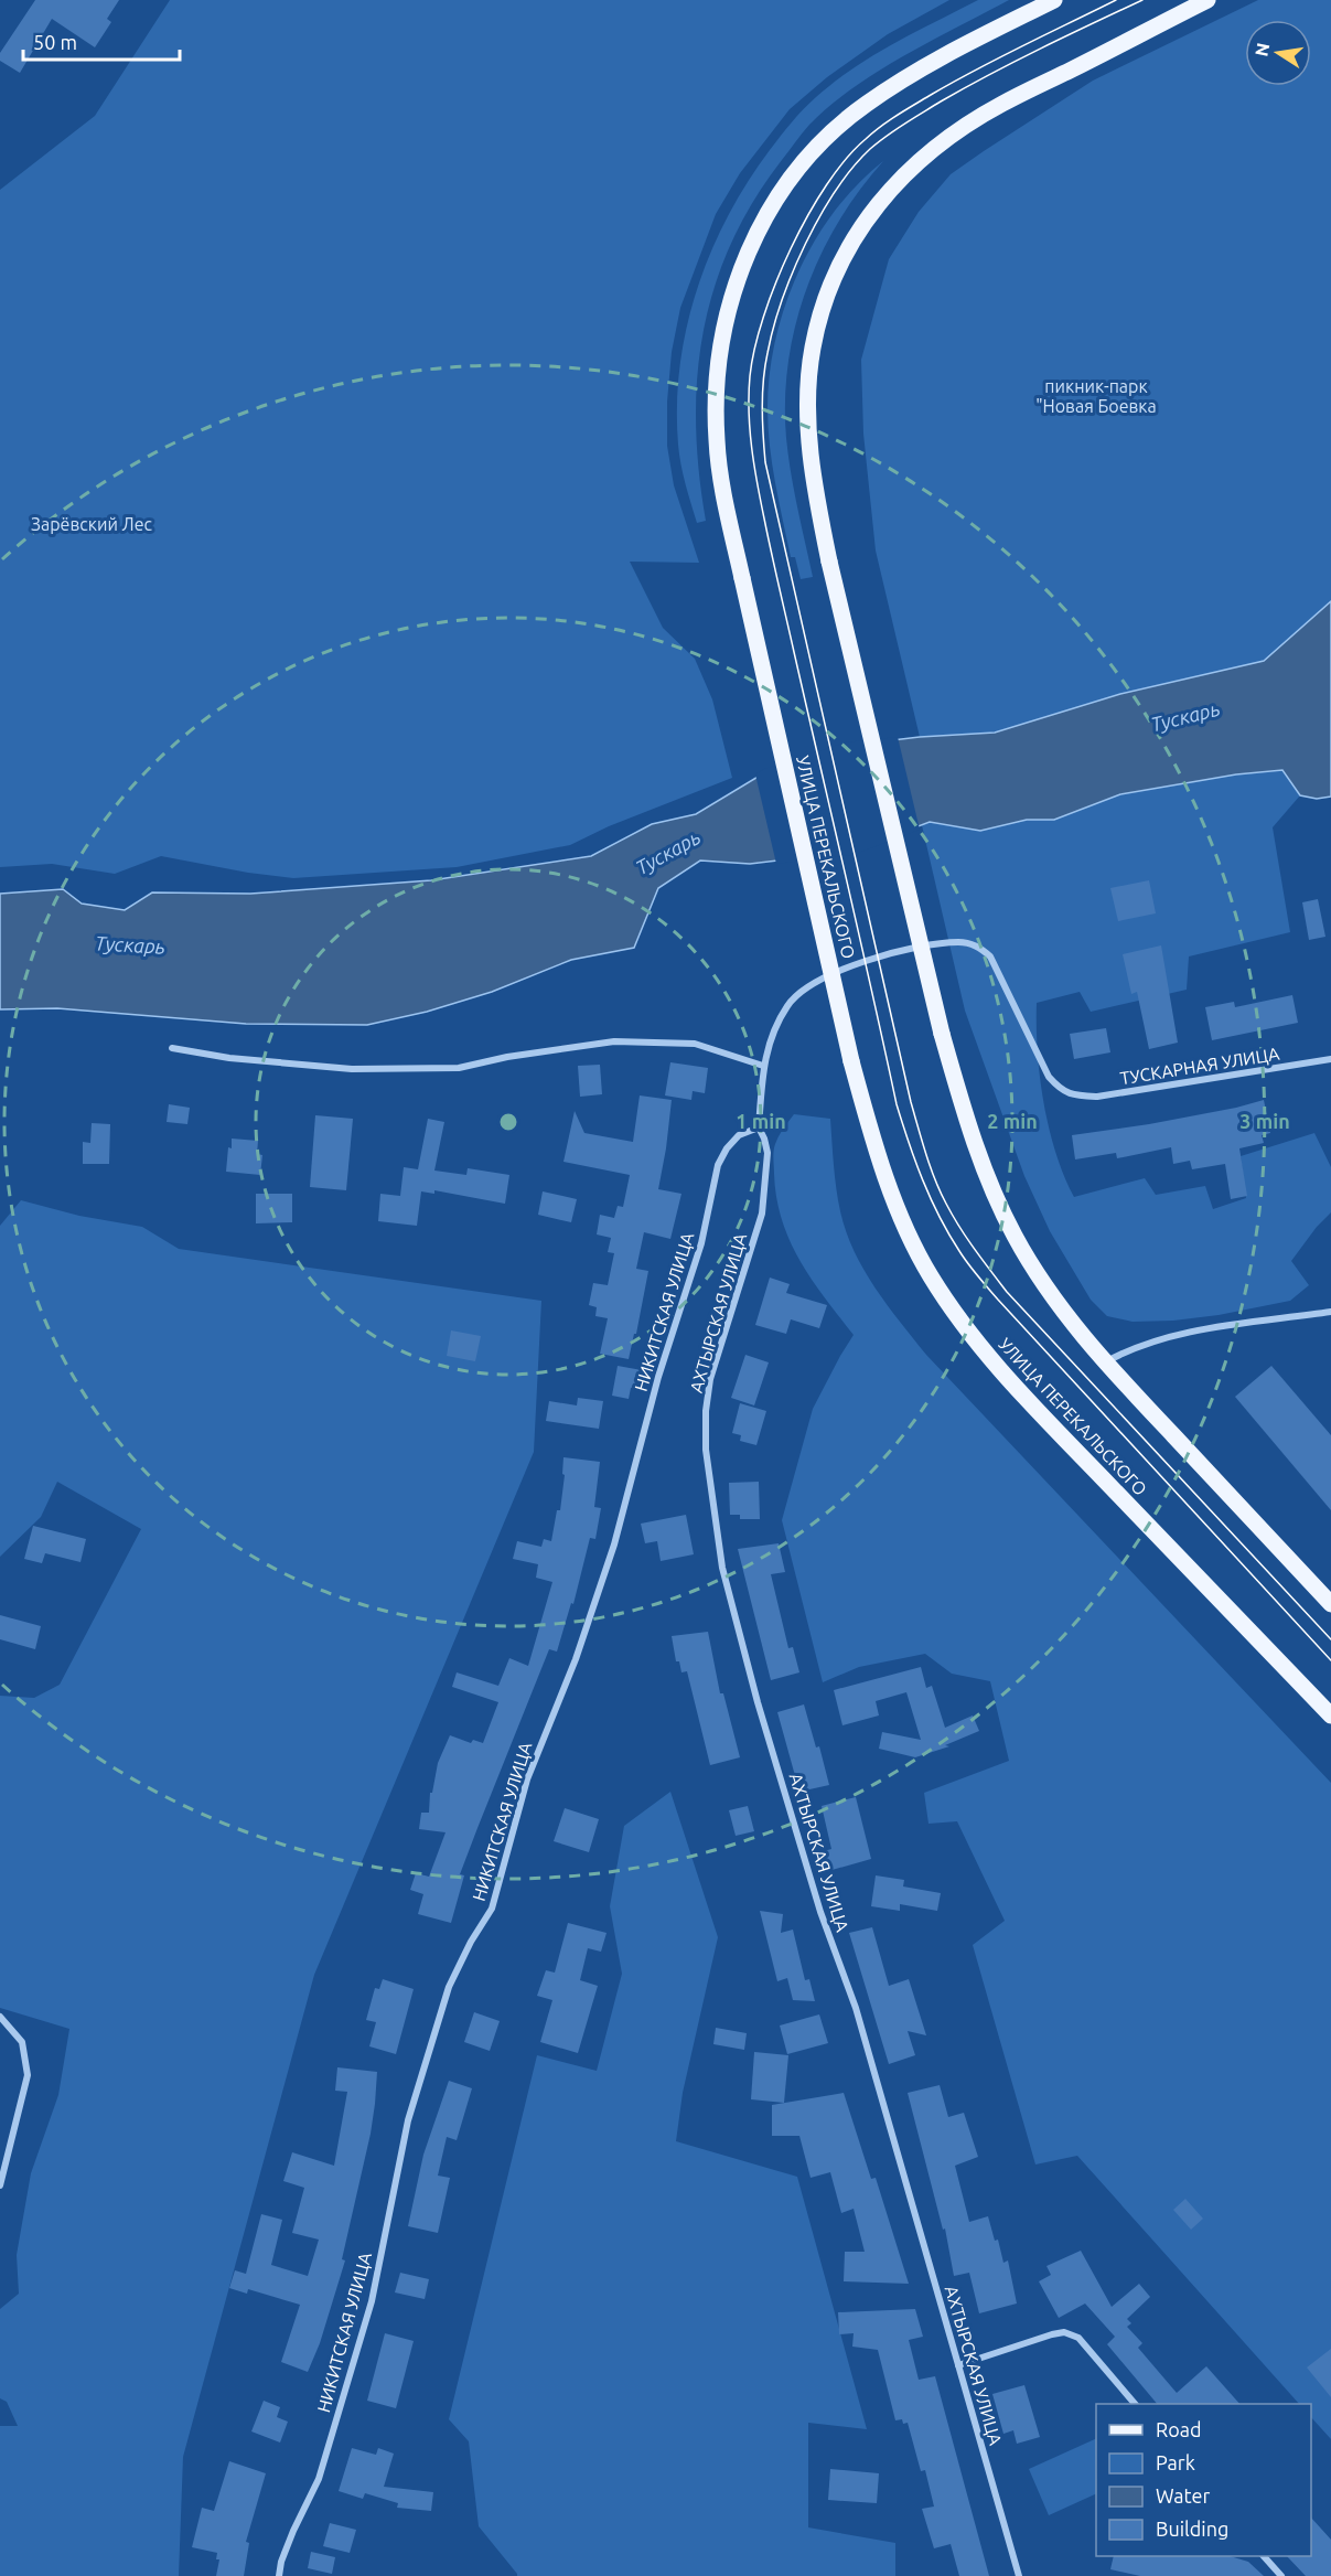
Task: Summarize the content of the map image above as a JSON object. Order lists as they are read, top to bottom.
{
  "streets": {
    "main road": ["УЛИЦА ПЕРЕКАЛЬСКОГО"],
    "street": ["ТУСКАРНАЯ УЛИЦА", "НИКИТСКАЯ УЛИЦА", "АХТЫРСКАЯ УЛИЦА"]
  },
  "crossings": [
    ["ТУСКАРНАЯ УЛИЦА", "АХТЫРСКАЯ УЛИЦА"],
    ["НИКИТСКАЯ УЛИЦА", "АХТЫРСКАЯ УЛИЦА"]
  ],
  "water": ["Тускарь"],
  "parks": ["пикник-парк \"Новая Боевка", "Зарёвский Лес"],
  "legend": [
    "Road",
    "Park",
    "Water",
    "Building"
  ],
  "scale_bar": "50 m",
  "north": "left",
  "rings": ["1 min", "2 min", "3 min"]
}
